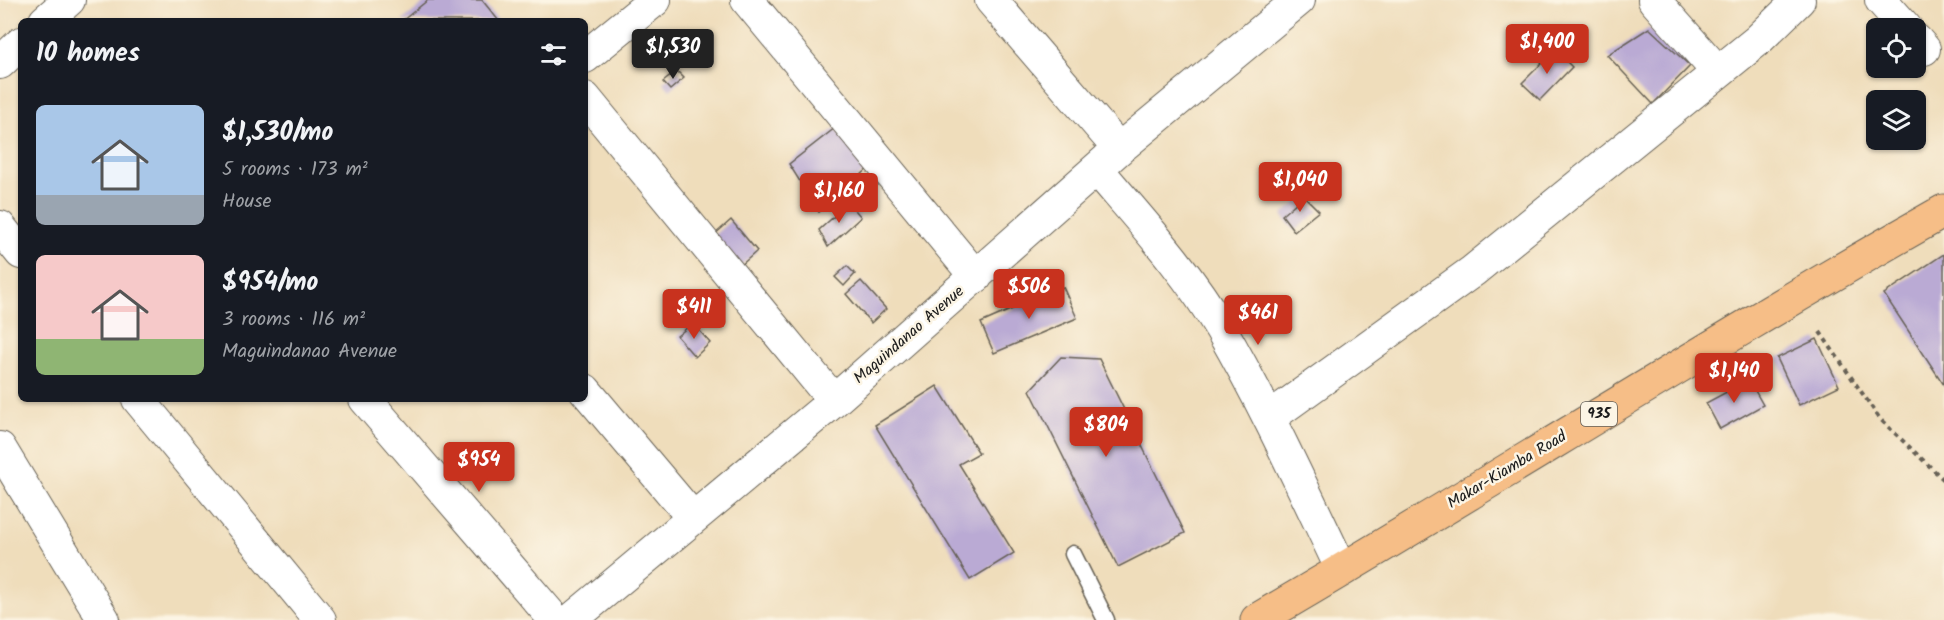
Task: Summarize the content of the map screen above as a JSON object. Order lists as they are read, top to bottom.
{
  "streets": {
    "main road": ["935", "Makar-Kiamba Road"],
    "street": ["Maguindanao Avenue"]
  },
  "page": {
    "heading": "10 homes",
    "price": [
      "$1,400",
      "$1,530",
      "$1,040",
      "$1,160",
      "$506",
      "$411",
      "$461",
      "$1,140",
      "$804",
      "$954"
    ],
    "list": [
      {
        "name": "$1,530/mo",
        "note": "5 rooms · 173 m² · House"
      },
      {
        "name": "$954/mo",
        "note": "3 rooms · 116 m² · Maguindanao Avenue"
      }
    ]
  }
}
